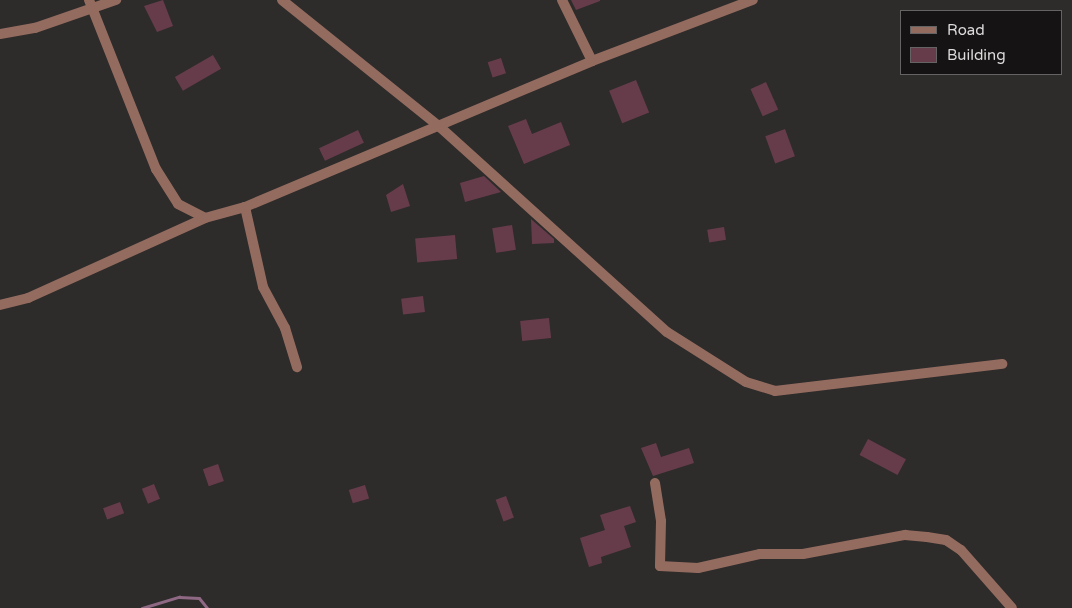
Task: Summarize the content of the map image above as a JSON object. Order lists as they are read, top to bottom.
{
  "legend": ["Road", "Building"]
}
